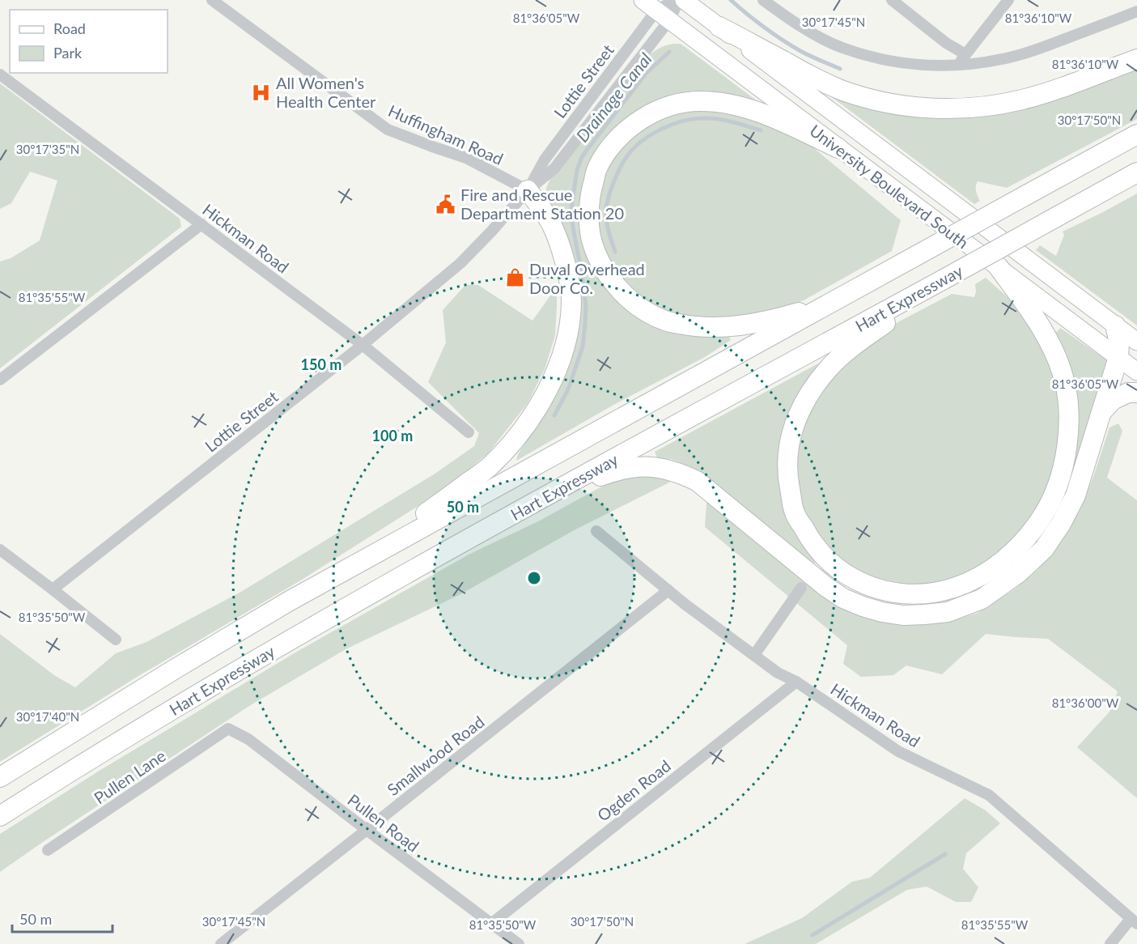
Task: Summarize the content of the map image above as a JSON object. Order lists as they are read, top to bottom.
{
  "streets": {
    "highway": ["Hart Expressway"],
    "main road": ["University Boulevard South"],
    "street": [
      "Lottie Street",
      "Huffingham Road",
      "Hickman Road",
      "Smallwood Road",
      "Pullen Lane",
      "Ogden Road",
      "Pullen Road"
    ]
  },
  "crossings": [
    ["Lottie Street", "Huffingham Road"],
    ["Lottie Street", "University Boulevard South"],
    ["Lottie Street", "Hickman Road"],
    ["Hickman Road", "Smallwood Road"],
    ["Hickman Road", "Ogden Road"],
    ["Smallwood Road", "Pullen Road"],
    ["Pullen Lane", "Pullen Road"],
    ["Ogden Road", "Pullen Road"]
  ],
  "water": ["Drainage Canal"],
  "places": {
    "hospital": ["All Women's Health Center"],
    "public building": ["Fire and Rescue Department Station 20"],
    "shop": ["Duval Overhead Door Co."]
  },
  "legend": ["Road", "Park"],
  "scale_bar": "50 m",
  "coordinates": [
    "81°36'05\"W",
    "81°36'10\"W",
    "30°17'45\"N",
    "30°17'50\"N",
    "30°17'35\"N",
    "81°35'55\"W",
    "81°35'50\"W",
    "81°36'00\"W",
    "30°17'40\"N"
  ],
  "rings": ["150 m", "100 m", "50 m"]
}
